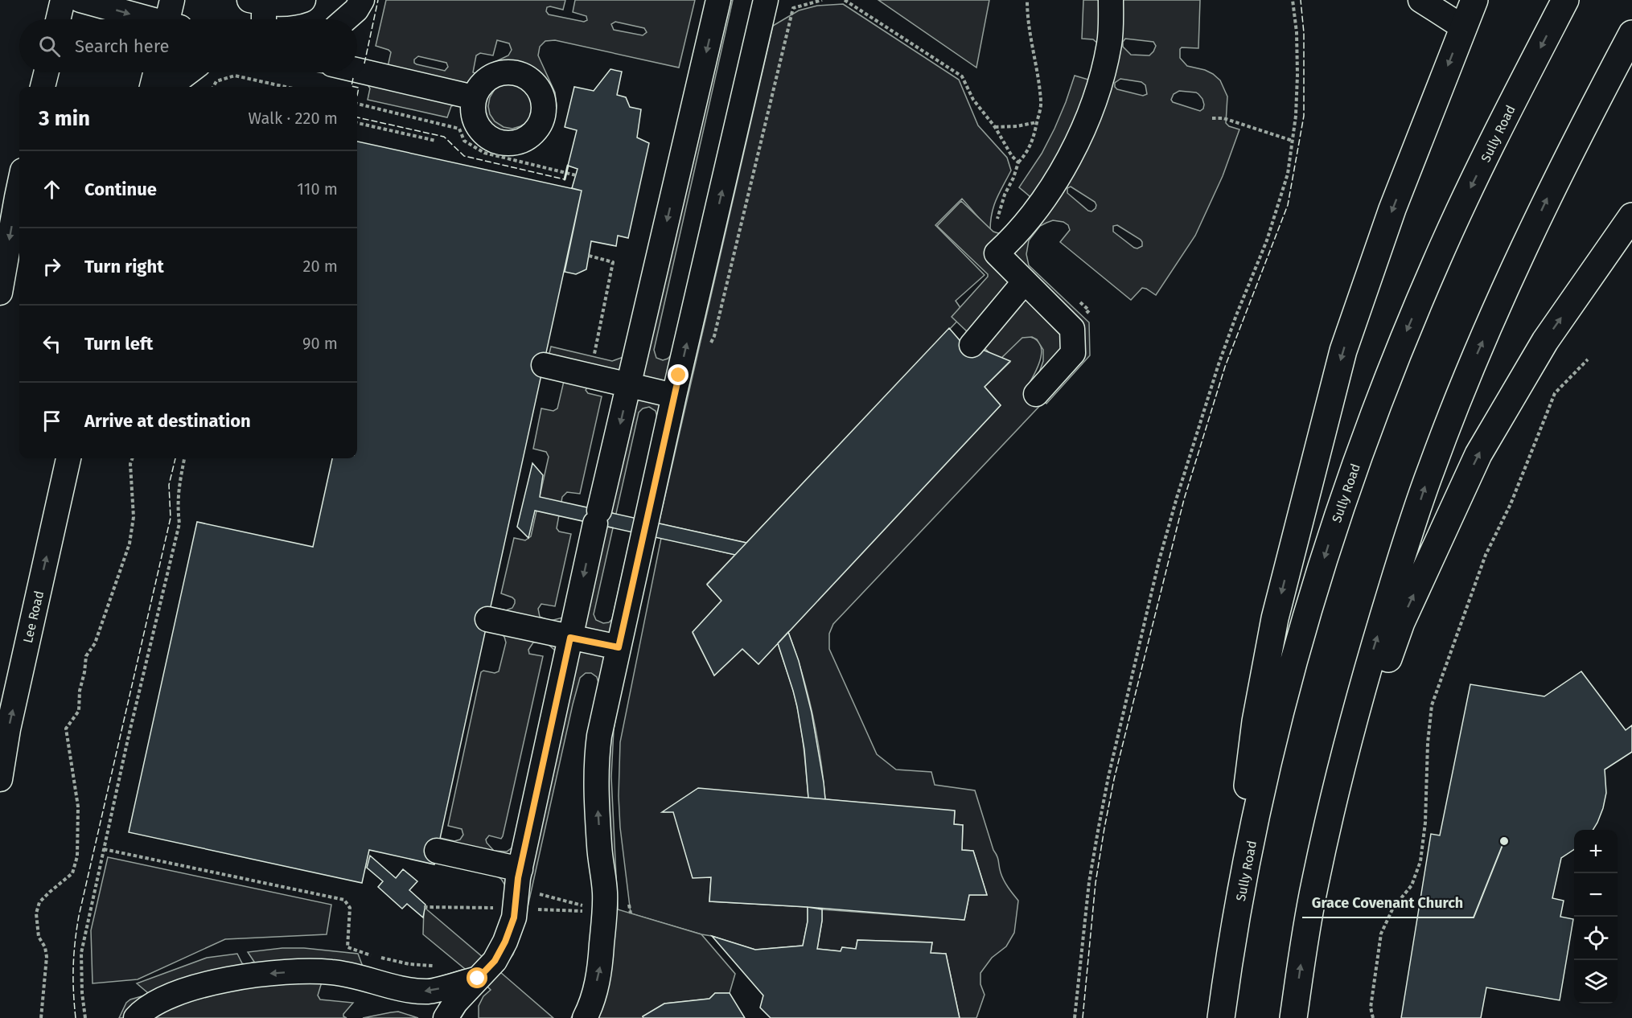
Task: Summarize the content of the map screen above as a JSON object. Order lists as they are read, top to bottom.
{
  "streets": {
    "highway": ["Sully Road"],
    "street": ["Lee Road"]
  },
  "one_way": ["Lee Road"],
  "places": ["Grace Covenant Church"],
  "page": {
    "search": "Search here",
    "heading": ["3 min", "Walk · 220 m"],
    "list": [
      ["Continue", "110 m"],
      ["Turn right", "20 m"],
      ["Turn left", "90 m"],
      "Arrive at destination"
    ],
    "map_buttons": ["+", "−"]
  }
}
